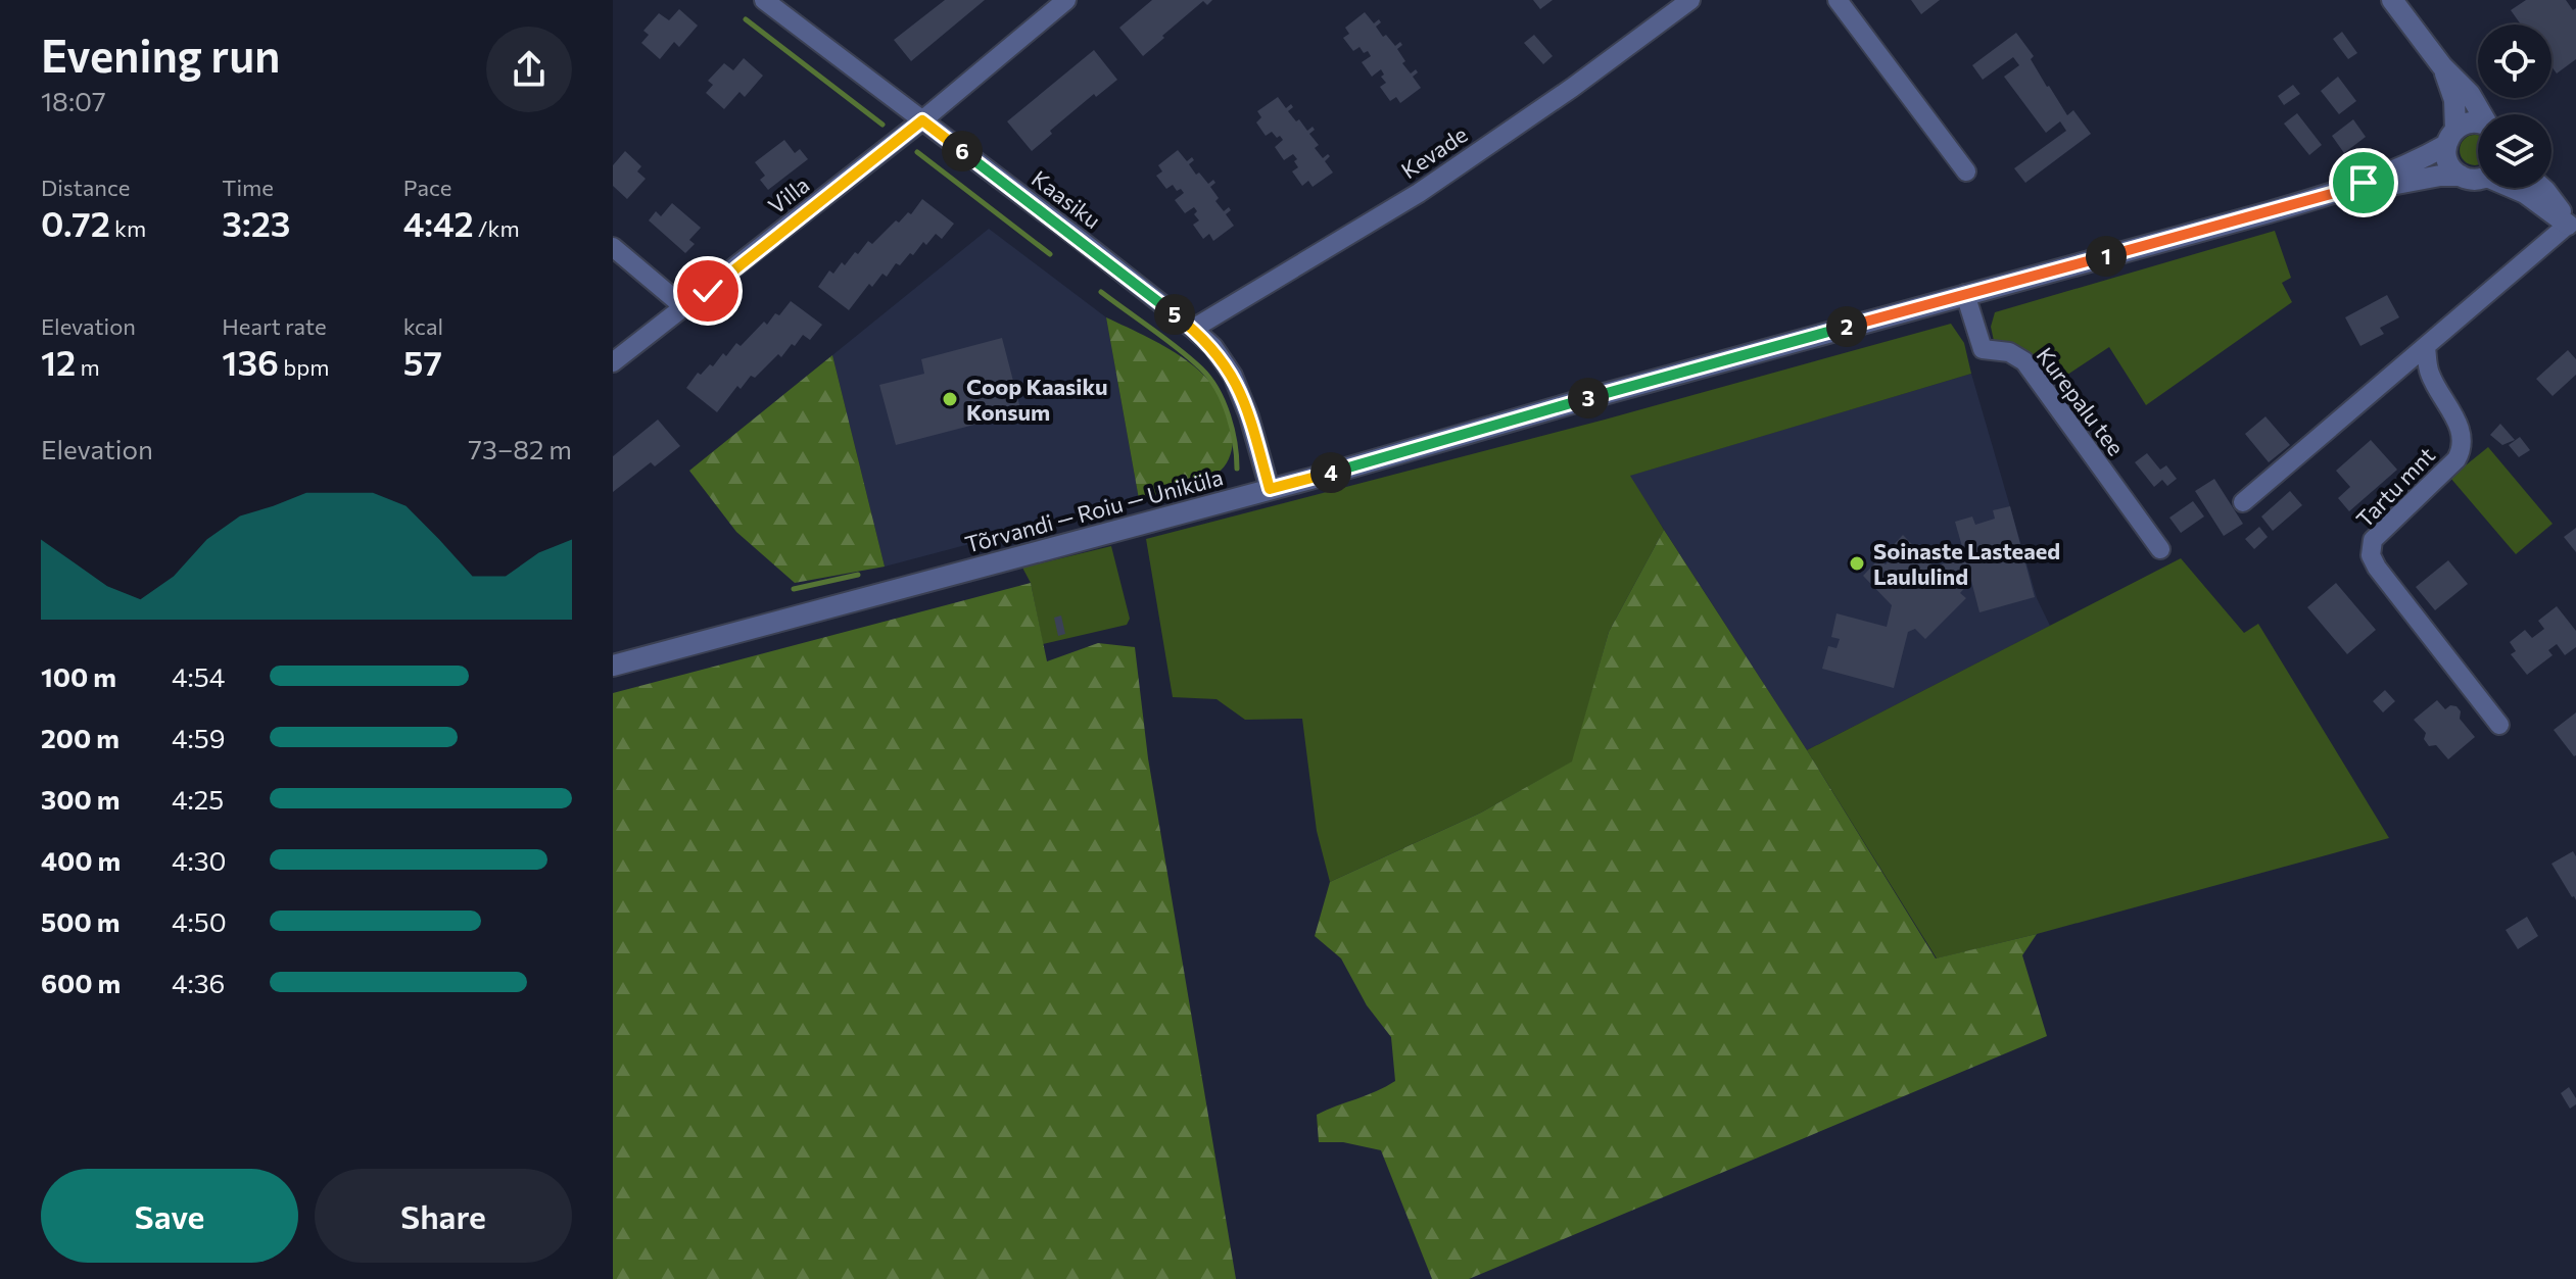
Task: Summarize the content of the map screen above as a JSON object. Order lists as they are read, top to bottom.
{
  "streets": {
    "street": [
      "Kevade",
      "Villa",
      "Kaasiku",
      "Kurepalu tee",
      "Tartu mnt",
      "Tõrvandi — Roiu — Uniküla"
    ]
  },
  "crossings": [
    ["Kevade", "Kaasiku"],
    ["Villa", "Kaasiku"],
    ["Kaasiku", "Tõrvandi — Roiu — Uniküla"],
    ["Kurepalu tee", "Tõrvandi — Roiu — Uniküla"]
  ],
  "places": ["Coop Kaasiku Konsum", "Soinaste Lasteaed Laululind"],
  "page": {
    "heading": ["Evening run", "18:07"],
    "pins": [
      "6",
      "1",
      "5",
      "2",
      "3",
      "4"
    ],
    "stats": [
      ["Distance", "0.72 km"],
      ["Time", "3:23"],
      ["Pace", "4:42 /km"],
      ["Elevation", "12 m"],
      ["Heart rate", "136 bpm"],
      ["kcal", "57"]
    ],
    "chart": ["Elevation", "73–82 m"],
    "list": [
      {
        "name": "100 m",
        "note": "4:54"
      },
      {
        "name": "200 m",
        "note": "4:59"
      },
      {
        "name": "300 m",
        "note": "4:25"
      },
      {
        "name": "400 m",
        "note": "4:30"
      },
      {
        "name": "500 m",
        "note": "4:50"
      },
      {
        "name": "600 m",
        "note": "4:36"
      }
    ],
    "buttons": ["Save", "Share"]
  }
}
